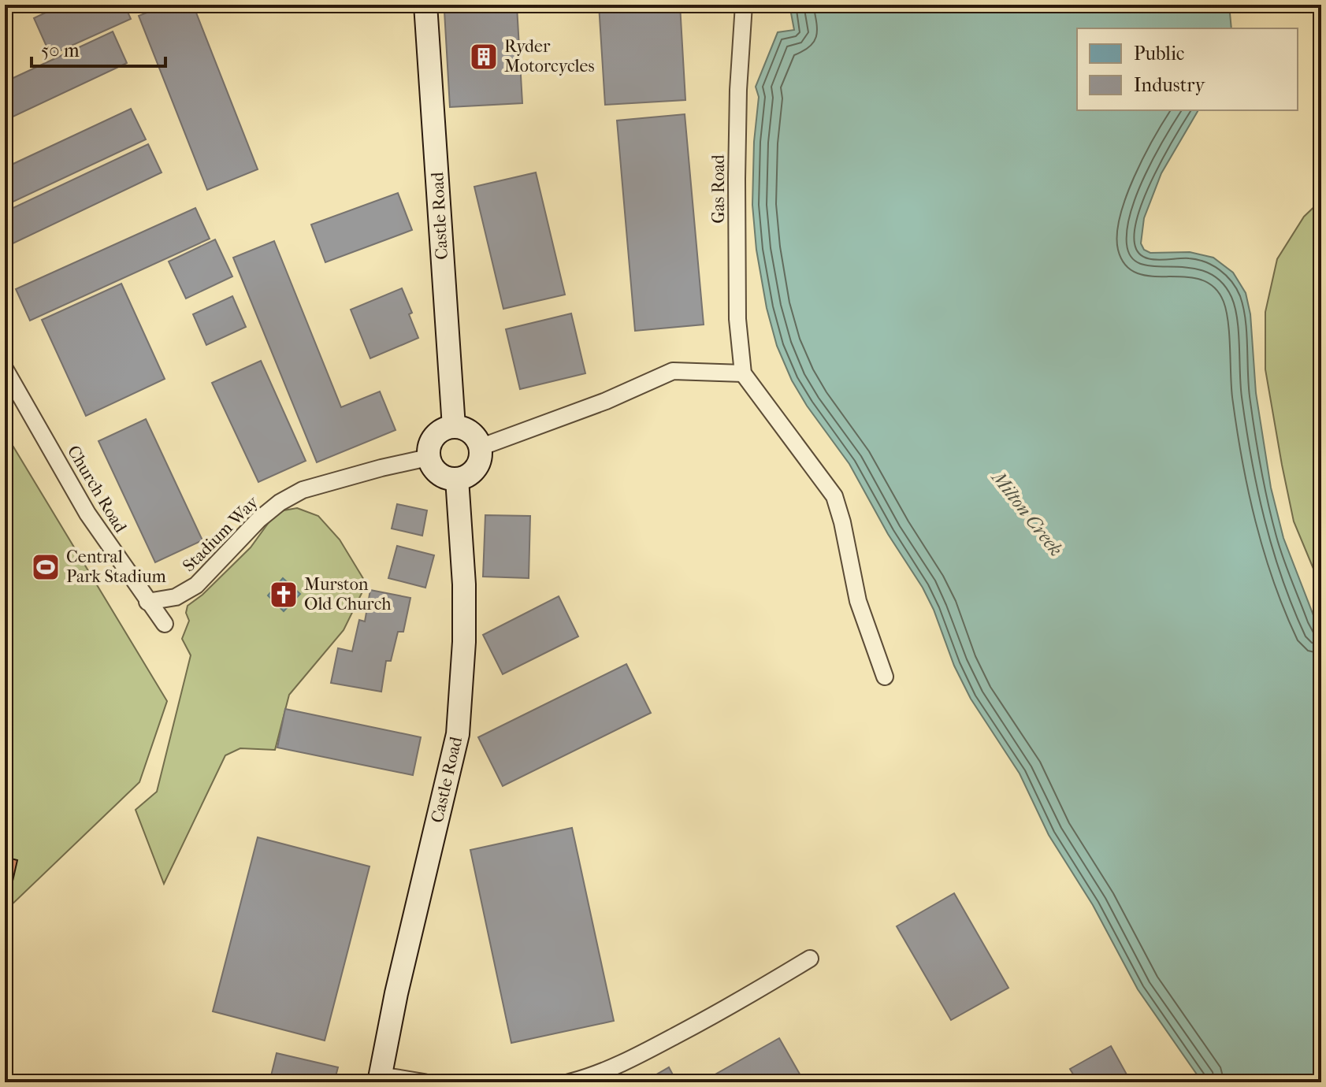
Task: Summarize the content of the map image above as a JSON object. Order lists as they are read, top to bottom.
{
  "streets": {
    "main road": ["Castle Road"],
    "street": ["Gas Road", "Church Road", "Stadium Way"]
  },
  "crossings": [
    ["Castle Road", "Stadium Way"],
    ["Church Road", "Stadium Way"]
  ],
  "water": ["Milton Creek"],
  "places": {
    "building": ["Ryder Motorcycles"],
    "sports": ["Central Park Stadium"],
    "church": ["Murston Old Church"]
  },
  "legend": ["Public", "Industry"],
  "scale_bar": "50 m"
}
